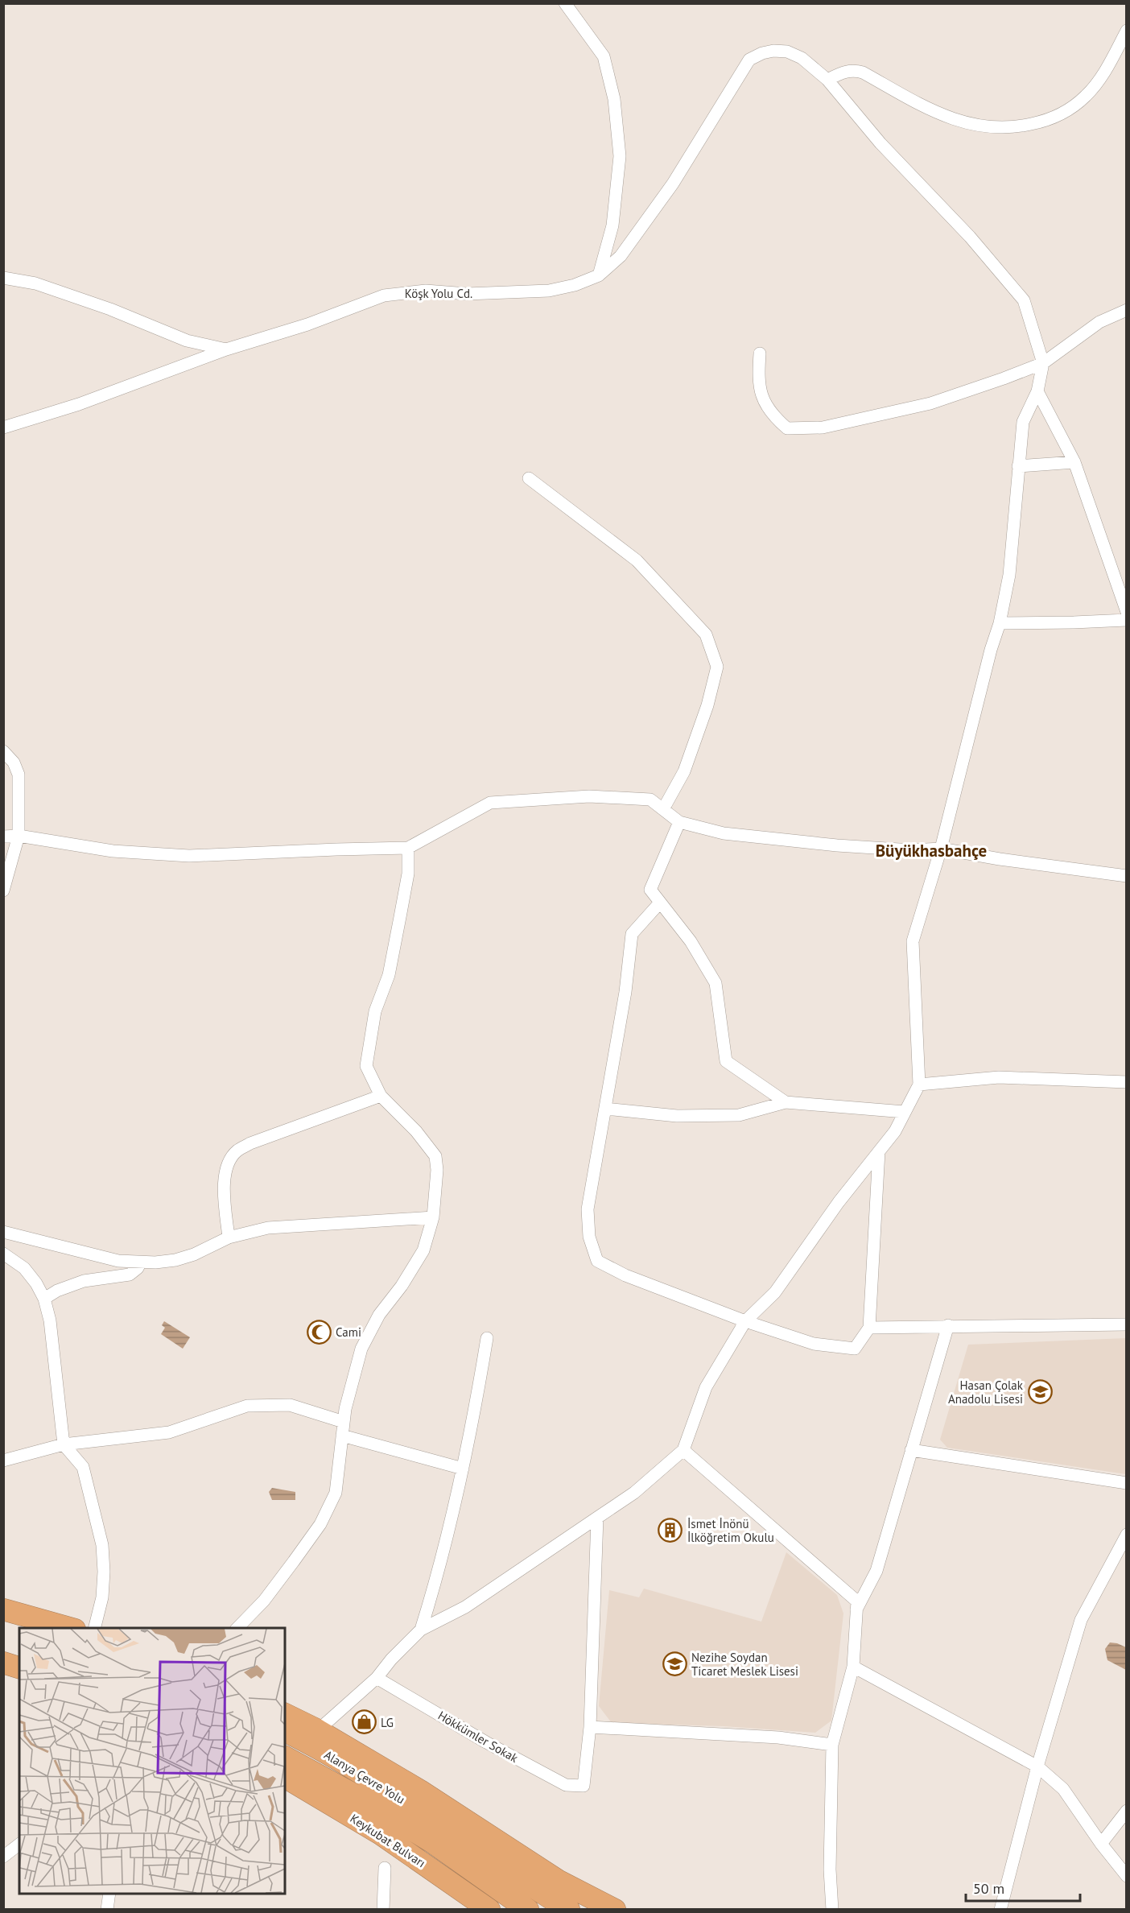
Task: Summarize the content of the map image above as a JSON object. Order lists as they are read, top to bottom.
{
  "streets": {
    "highway": ["Alanya Çevre Yolu", "Keykubat Bulvarı"],
    "street": ["Köşk Yolu Cd.", "Hökkümler Sokak"]
  },
  "crossings": [
    ["Alanya Çevre Yolu", "Keykubat Bulvarı"]
  ],
  "districts": ["Büyükhasbahçe"],
  "places": {
    "mosque": ["Cami"],
    "school or university": ["Hasan Çolak Anadolu Lisesi", "Nezihe Soydan Ticaret Meslek Lisesi"],
    "building": ["İsmet İnönü İlköğretim Okulu"],
    "shop": ["LG"]
  },
  "scale_bar": "50 m"
}
